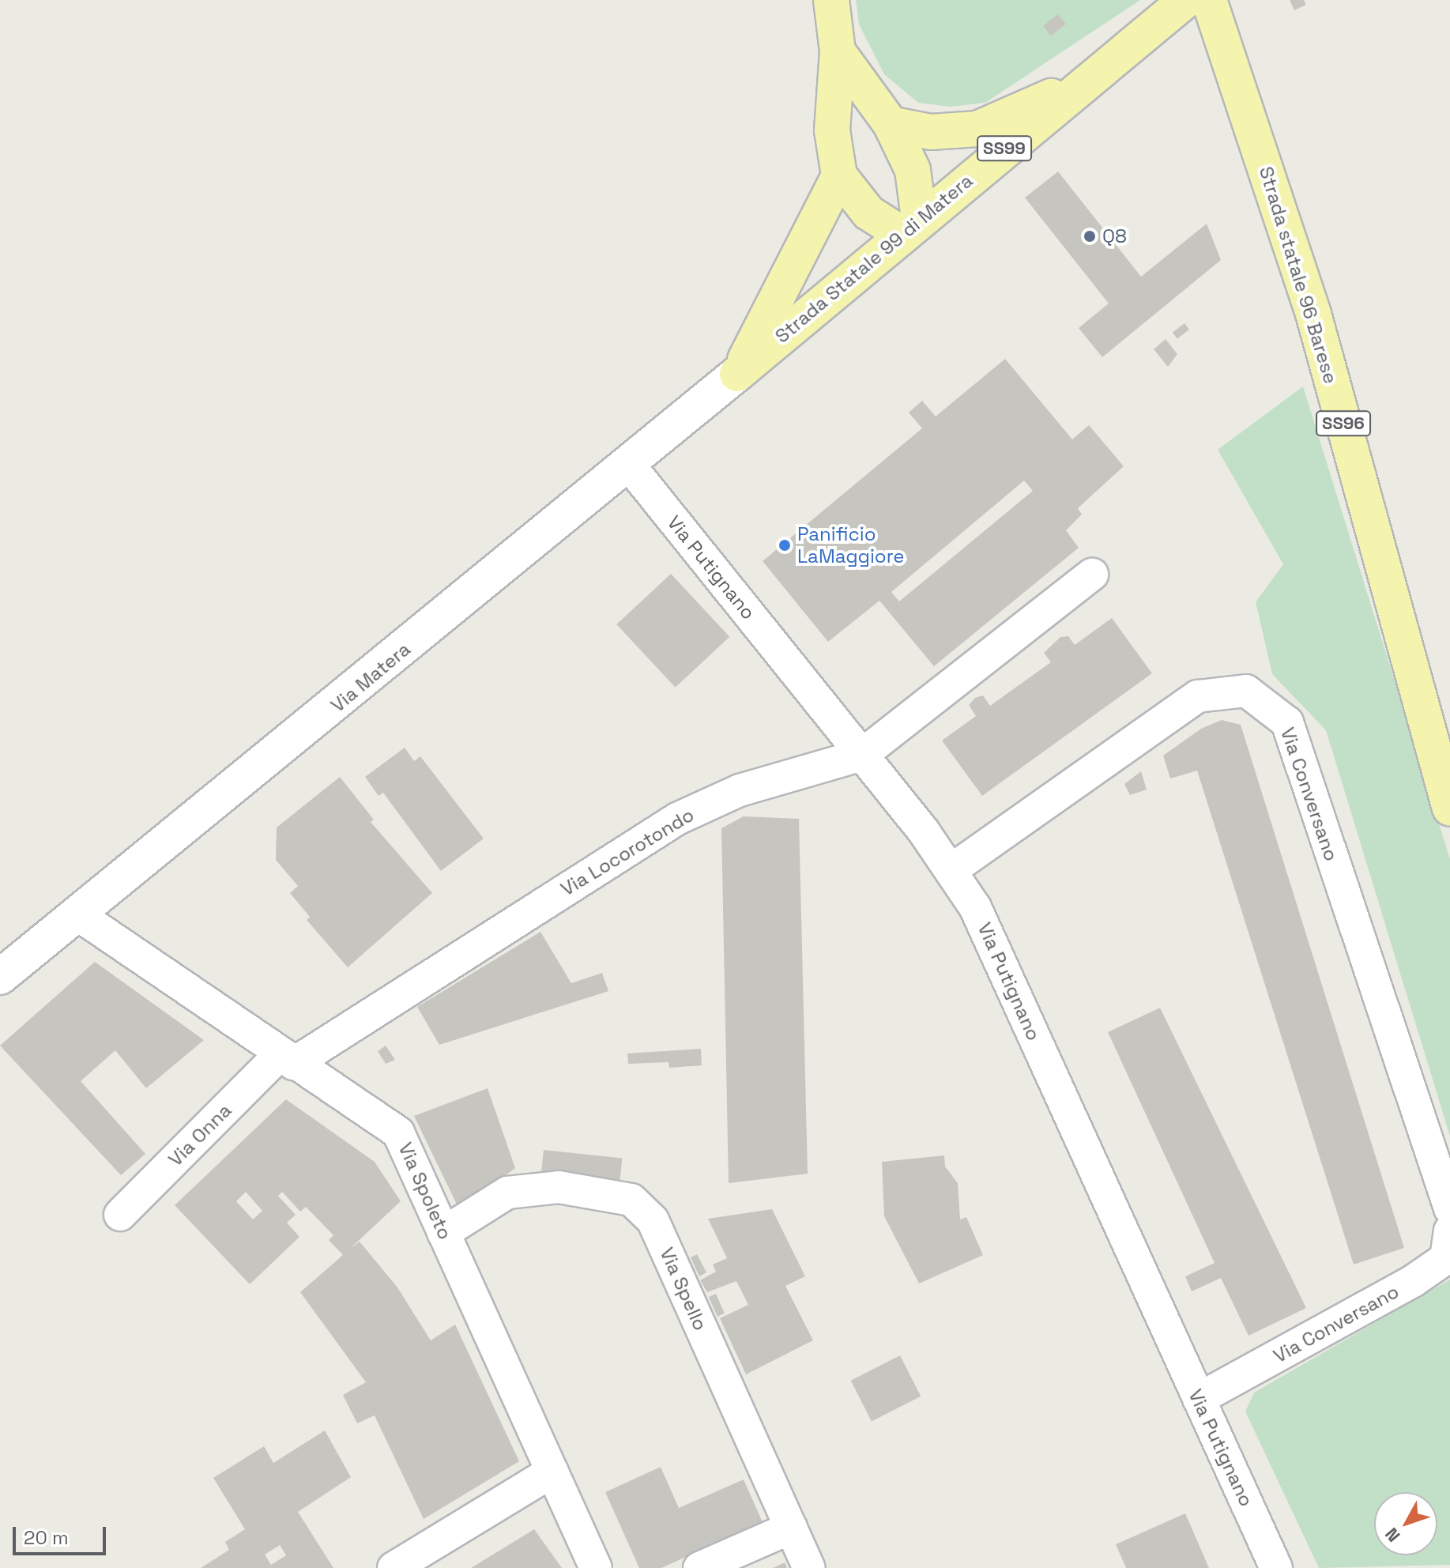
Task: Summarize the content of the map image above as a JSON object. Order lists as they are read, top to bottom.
{
  "streets": {
    "main road": [
      "SS99",
      "Strada Statale 99 di Matera",
      "Strada statale 96 Barese",
      "SS96"
    ],
    "street": [
      "Via Putignano",
      "Via Matera",
      "Via Conversano",
      "Via Locorotondo",
      "Via Onna",
      "Via Spoleto",
      "Via Spello"
    ]
  },
  "crossings": [
    ["Strada Statale 99 di Matera", "Via Matera"],
    ["Via Putignano", "Via Matera"],
    ["Via Putignano", "Via Conversano"],
    ["Via Putignano", "Via Locorotondo"],
    ["Via Matera", "Via Spoleto"],
    ["Via Locorotondo", "Via Onna"],
    ["Via Locorotondo", "Via Spoleto"],
    ["Via Onna", "Via Spoleto"],
    ["Via Spoleto", "Via Spello"]
  ],
  "places": ["Q8", "Panificio LaMaggiore"],
  "scale_bar": "20 m",
  "north": "bottom left"
}
